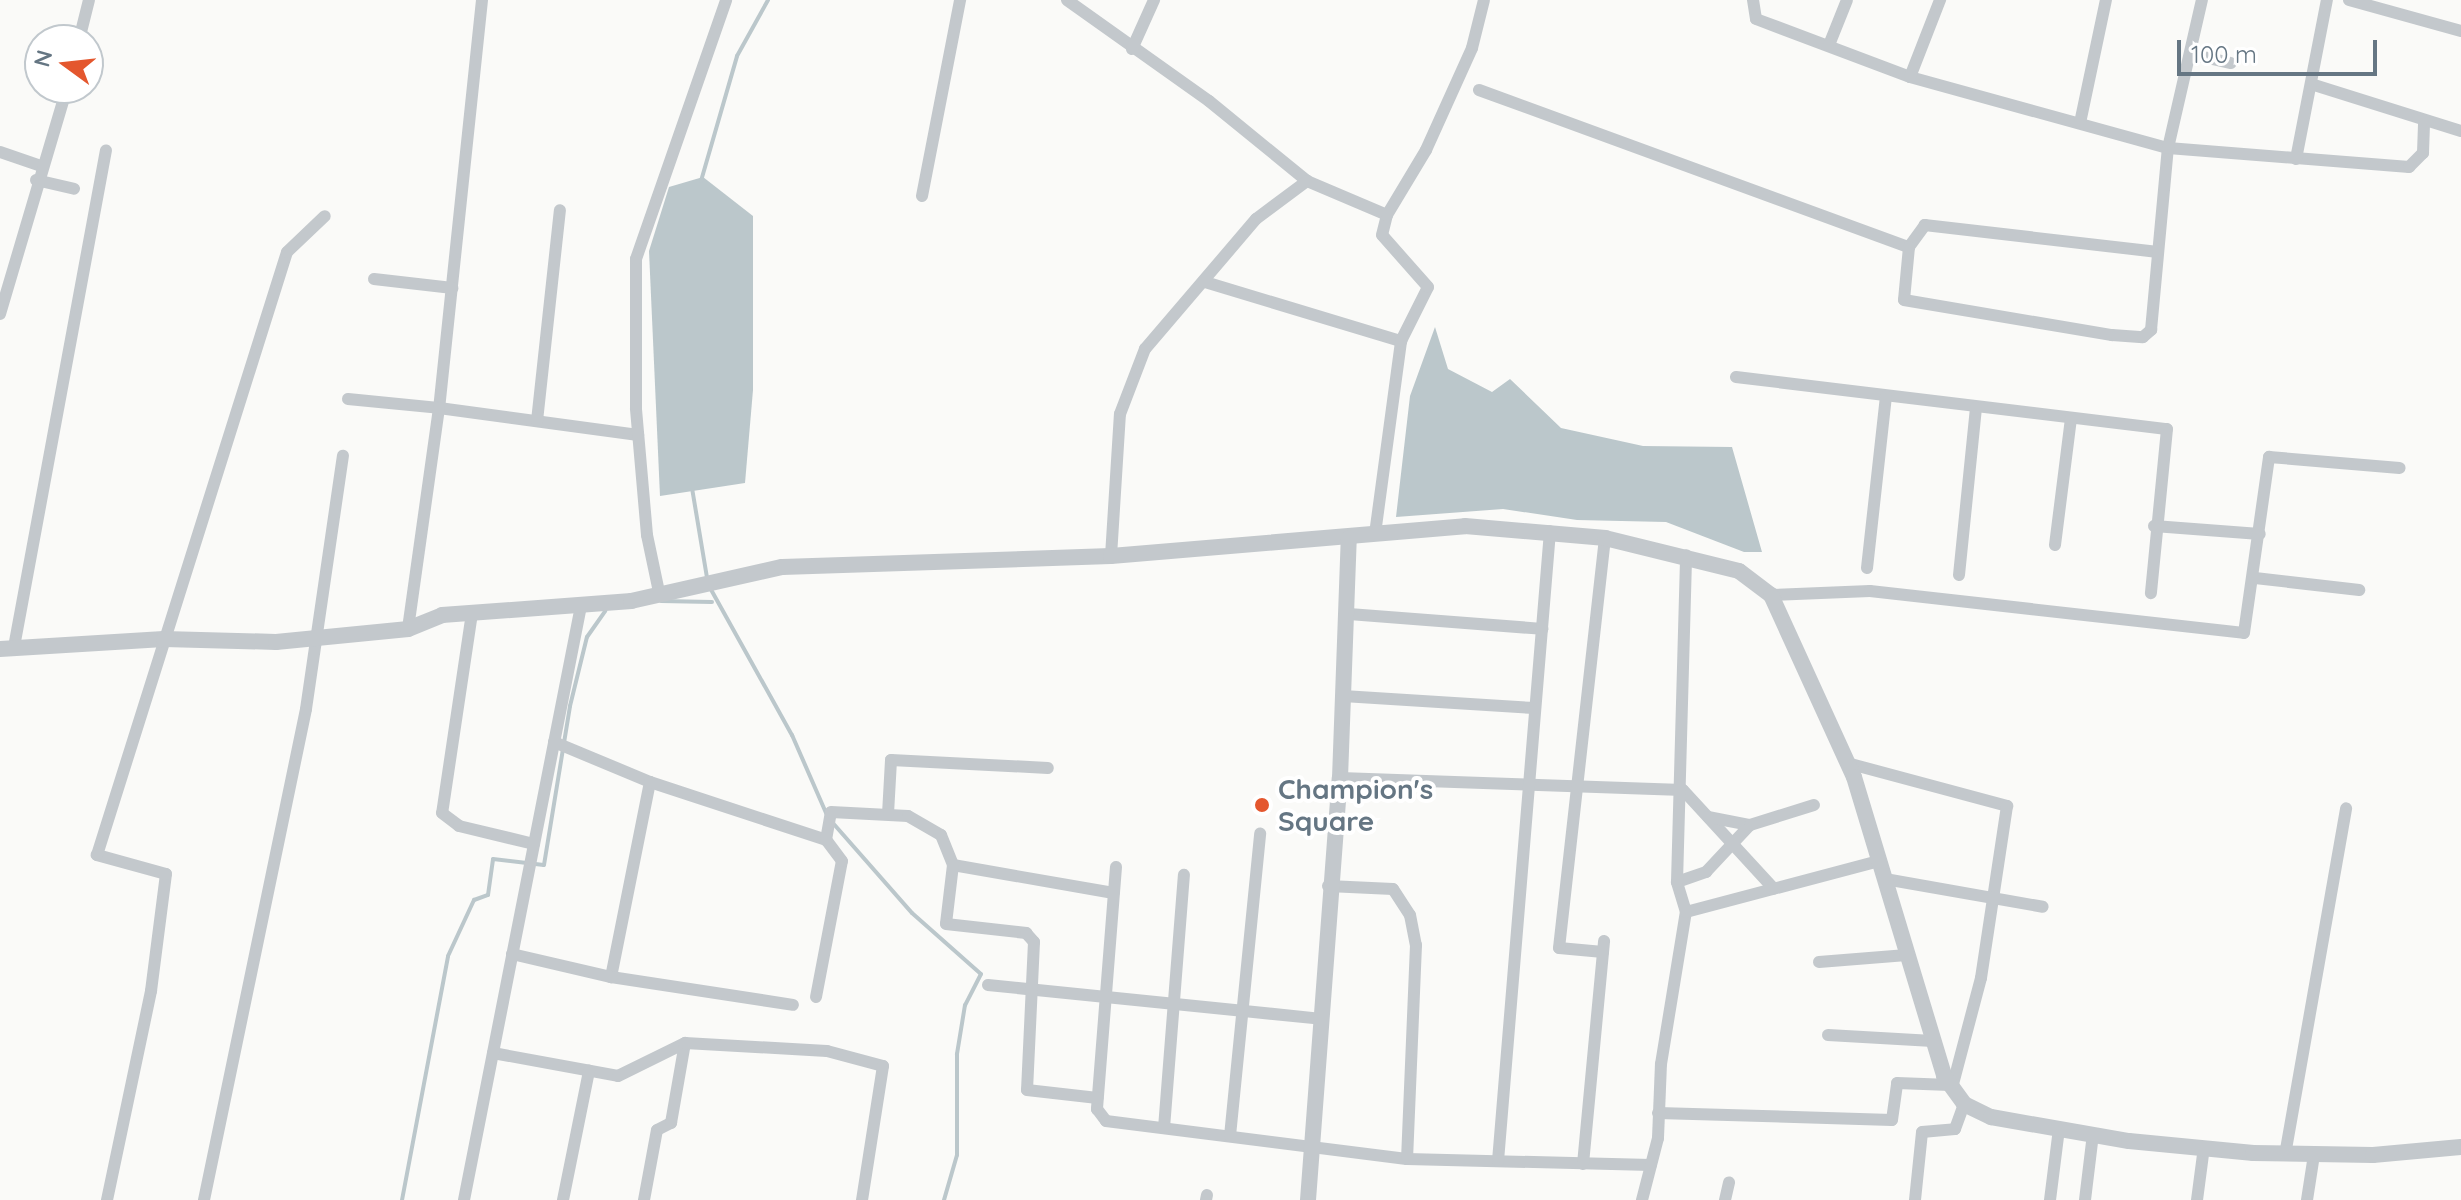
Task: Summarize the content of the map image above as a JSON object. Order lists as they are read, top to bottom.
{
  "places": ["Champion's Square"],
  "scale_bar": "100 m",
  "north": "left"
}
